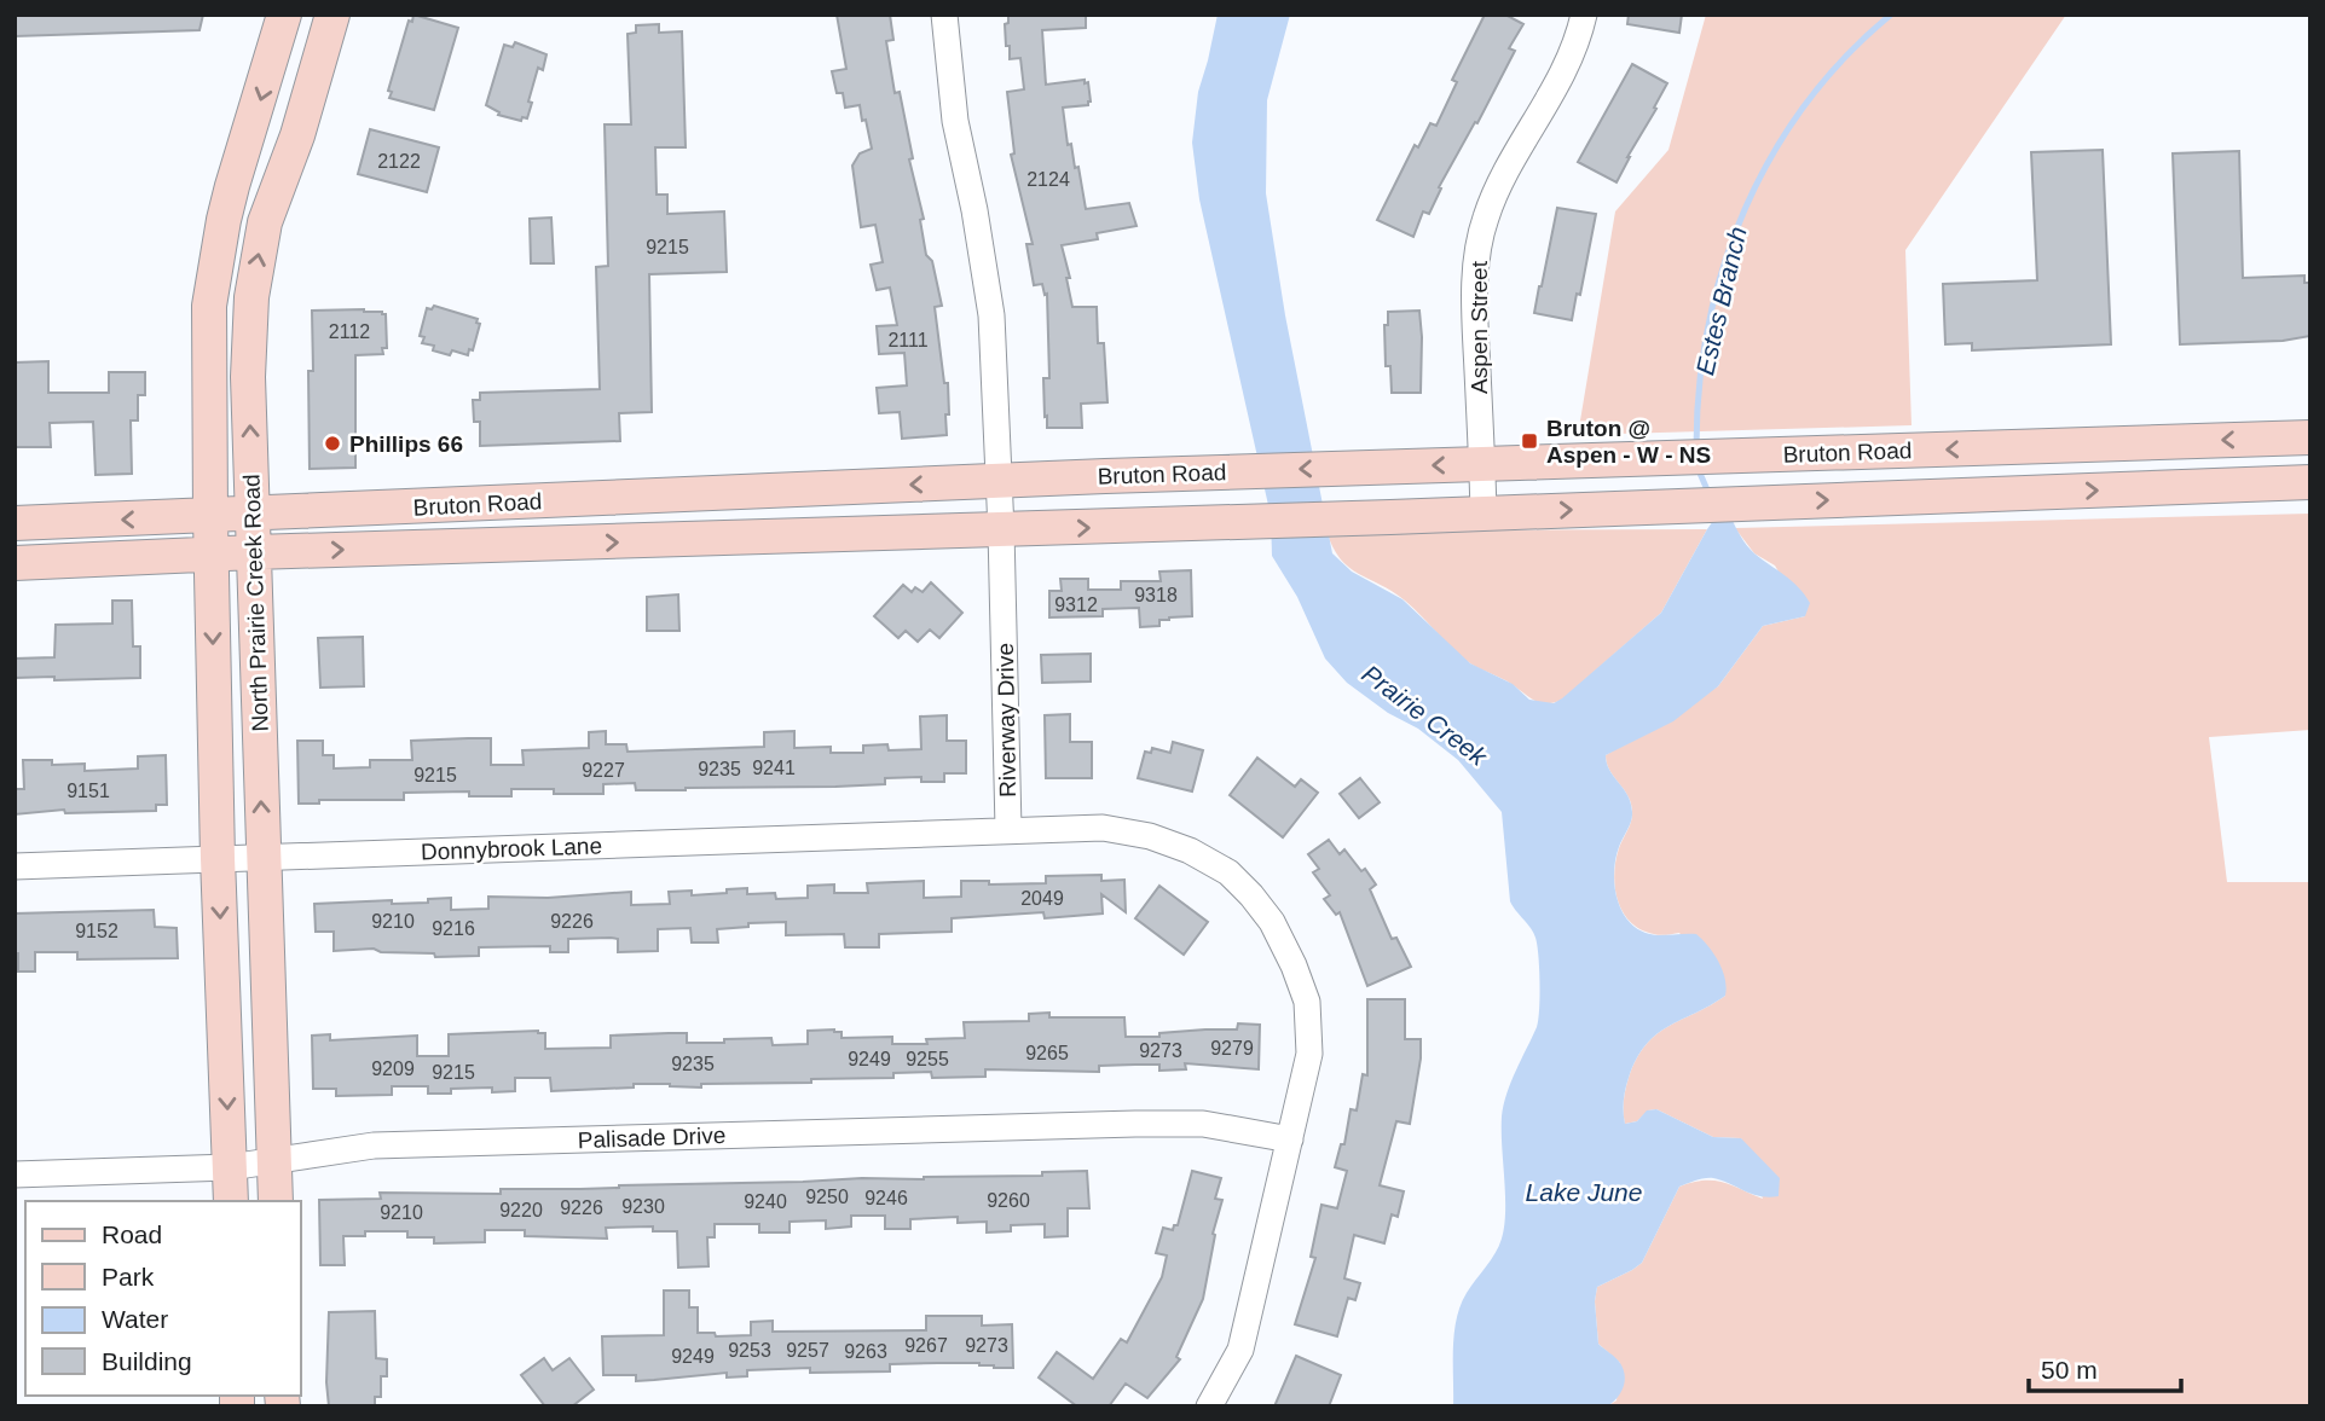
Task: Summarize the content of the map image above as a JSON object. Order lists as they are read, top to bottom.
{
  "streets": {
    "main road": ["Bruton Road", "North Prairie Creek Road"],
    "street": [
      "Aspen Street",
      "Riverway Drive",
      "Donnybrook Lane",
      "Palisade Drive"
    ]
  },
  "crossings": [
    ["Aspen Street", "Bruton Road"],
    ["Bruton Road", "North Prairie Creek Road"],
    ["Bruton Road", "Riverway Drive"],
    ["North Prairie Creek Road", "Donnybrook Lane"],
    ["North Prairie Creek Road", "Palisade Drive"],
    ["Riverway Drive", "Donnybrook Lane"],
    ["Riverway Drive", "Palisade Drive"]
  ],
  "water": ["Estes Branch", "Prairie Creek", "Lake June"],
  "places": {
    "transit": ["Bruton @ Aspen - W - NS"],
    "other": ["Phillips 66"]
  },
  "house_numbers": [
    "2122",
    "2124",
    "9215",
    "2112",
    "2111",
    "9318",
    "9312",
    "9241",
    "9235",
    "9227",
    "9215",
    "9151",
    "2049",
    "9210",
    "9226",
    "9216",
    "9152",
    "9279",
    "9273",
    "9265",
    "9249",
    "9255",
    "9235",
    "9209",
    "9215",
    "9250",
    "9246",
    "9260",
    "9240",
    "9230",
    "9226",
    "9220",
    "9210",
    "9267",
    "9273",
    "9253",
    "9257",
    "9263",
    "9249"
  ],
  "legend": [
    "Road",
    "Park",
    "Water",
    "Building"
  ],
  "scale_bar": "50 m"
}
